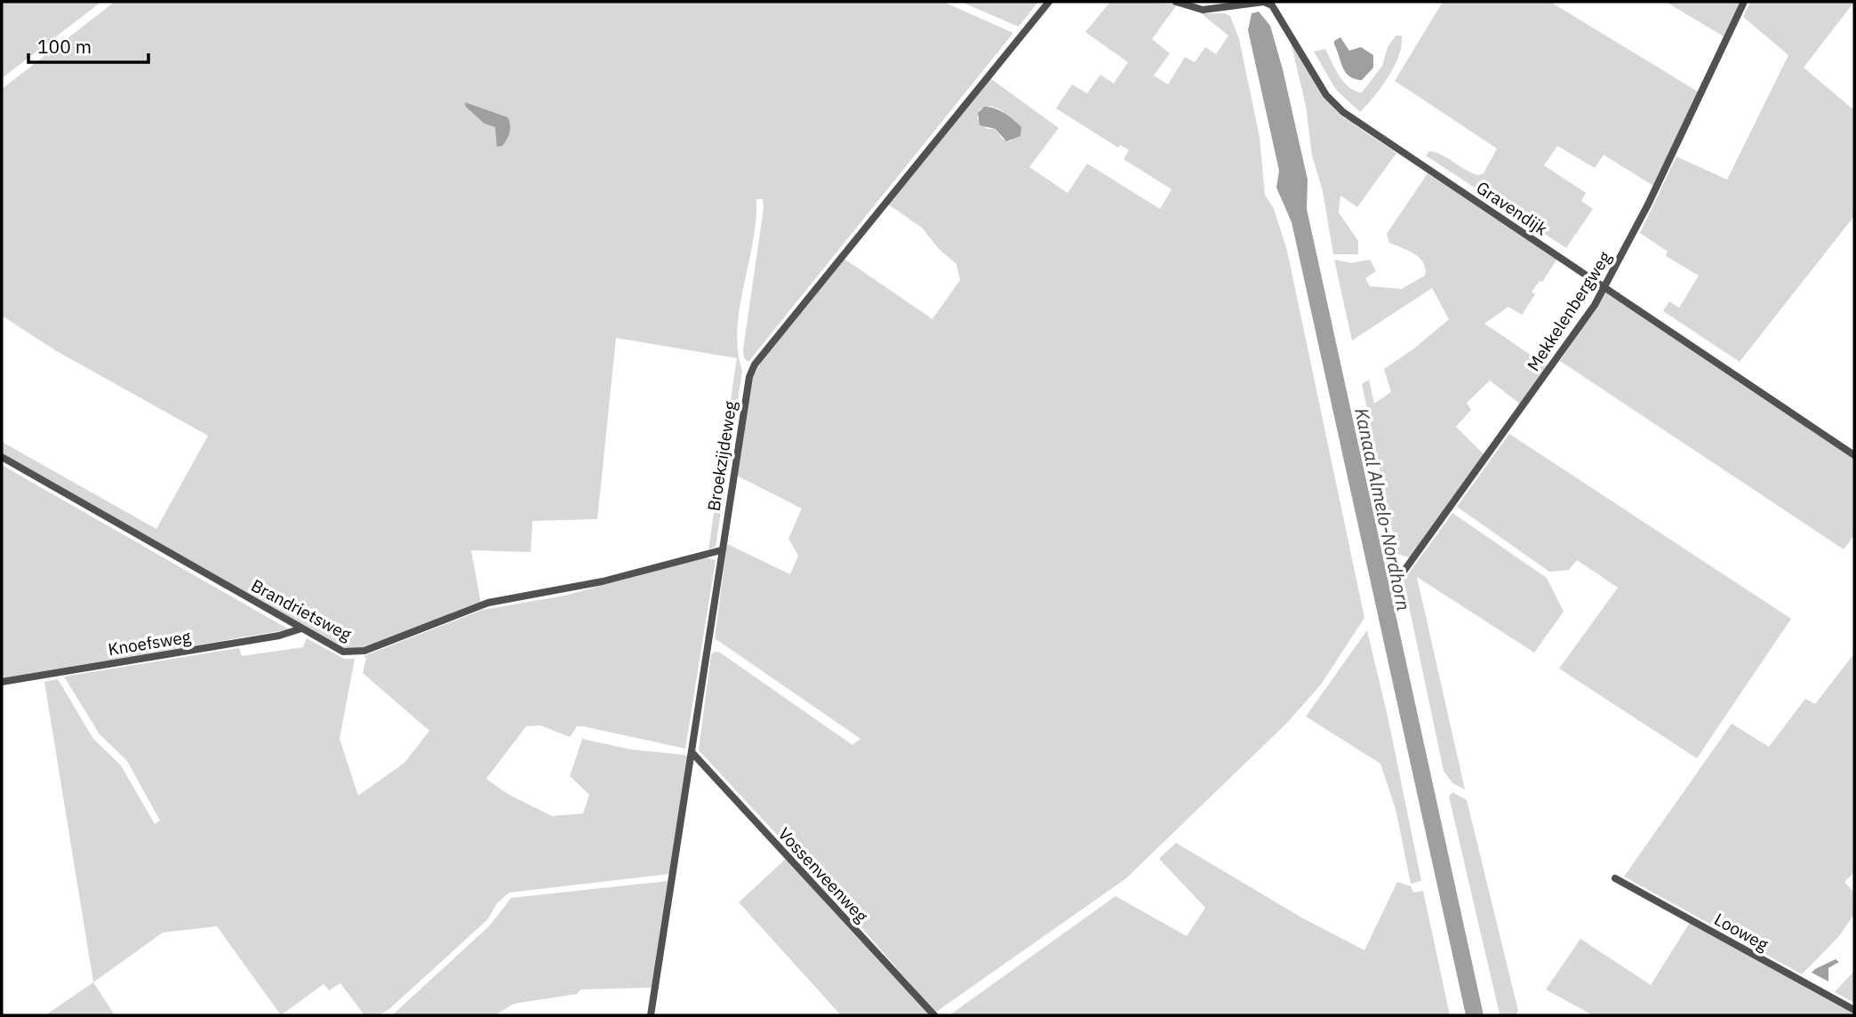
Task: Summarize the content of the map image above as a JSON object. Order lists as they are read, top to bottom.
{
  "streets": {
    "street": [
      "Gravendijk",
      "Mekkelenbergweg",
      "Broekzijdeweg",
      "Brandrietsweg",
      "Knoefsweg",
      "Vossenveenweg",
      "Looweg"
    ]
  },
  "crossings": [
    ["Gravendijk", "Mekkelenbergweg"],
    ["Broekzijdeweg", "Brandrietsweg"],
    ["Broekzijdeweg", "Vossenveenweg"],
    ["Brandrietsweg", "Knoefsweg"]
  ],
  "water": ["Kanaal Almelo-Nordhorn"],
  "scale_bar": "100 m"
}
